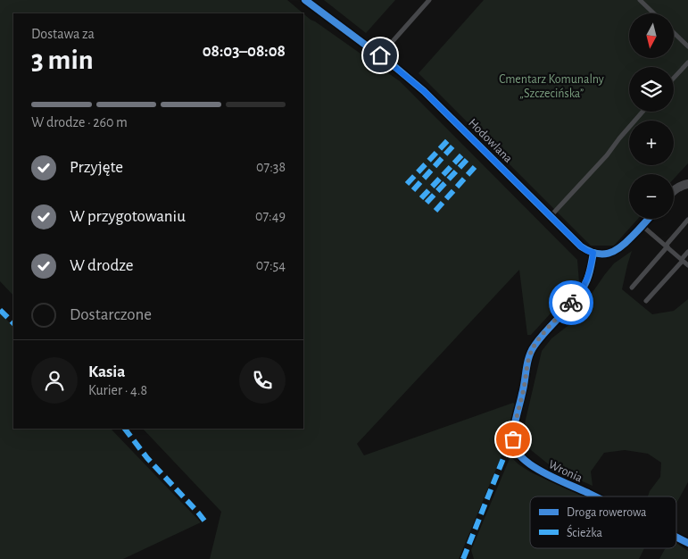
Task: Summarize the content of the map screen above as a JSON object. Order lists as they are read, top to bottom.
{
  "streets": {
    "street": ["Hodowlana", "Wronia"]
  },
  "crossings": [
    ["Hodowlana", "Wronia"]
  ],
  "parks": ["Cmentarz Komunalny „Szczecińska”"],
  "legend": ["Droga rowerowa", "Ścieżka"],
  "north": "bottom",
  "page": {
    "map_buttons": ["+", "−"],
    "heading": ["3 min", "Dostawa za", "08:03–08:08"],
    "panel": ["Kasia", "Kurier · 4.8"],
    "bar": "W drodze · 260 m",
    "list": [
      ["Przyjęte", "07:38"],
      ["W przygotowaniu", "07:49"],
      ["W drodze", "07:54"],
      "Dostarczone"
    ]
  }
}
